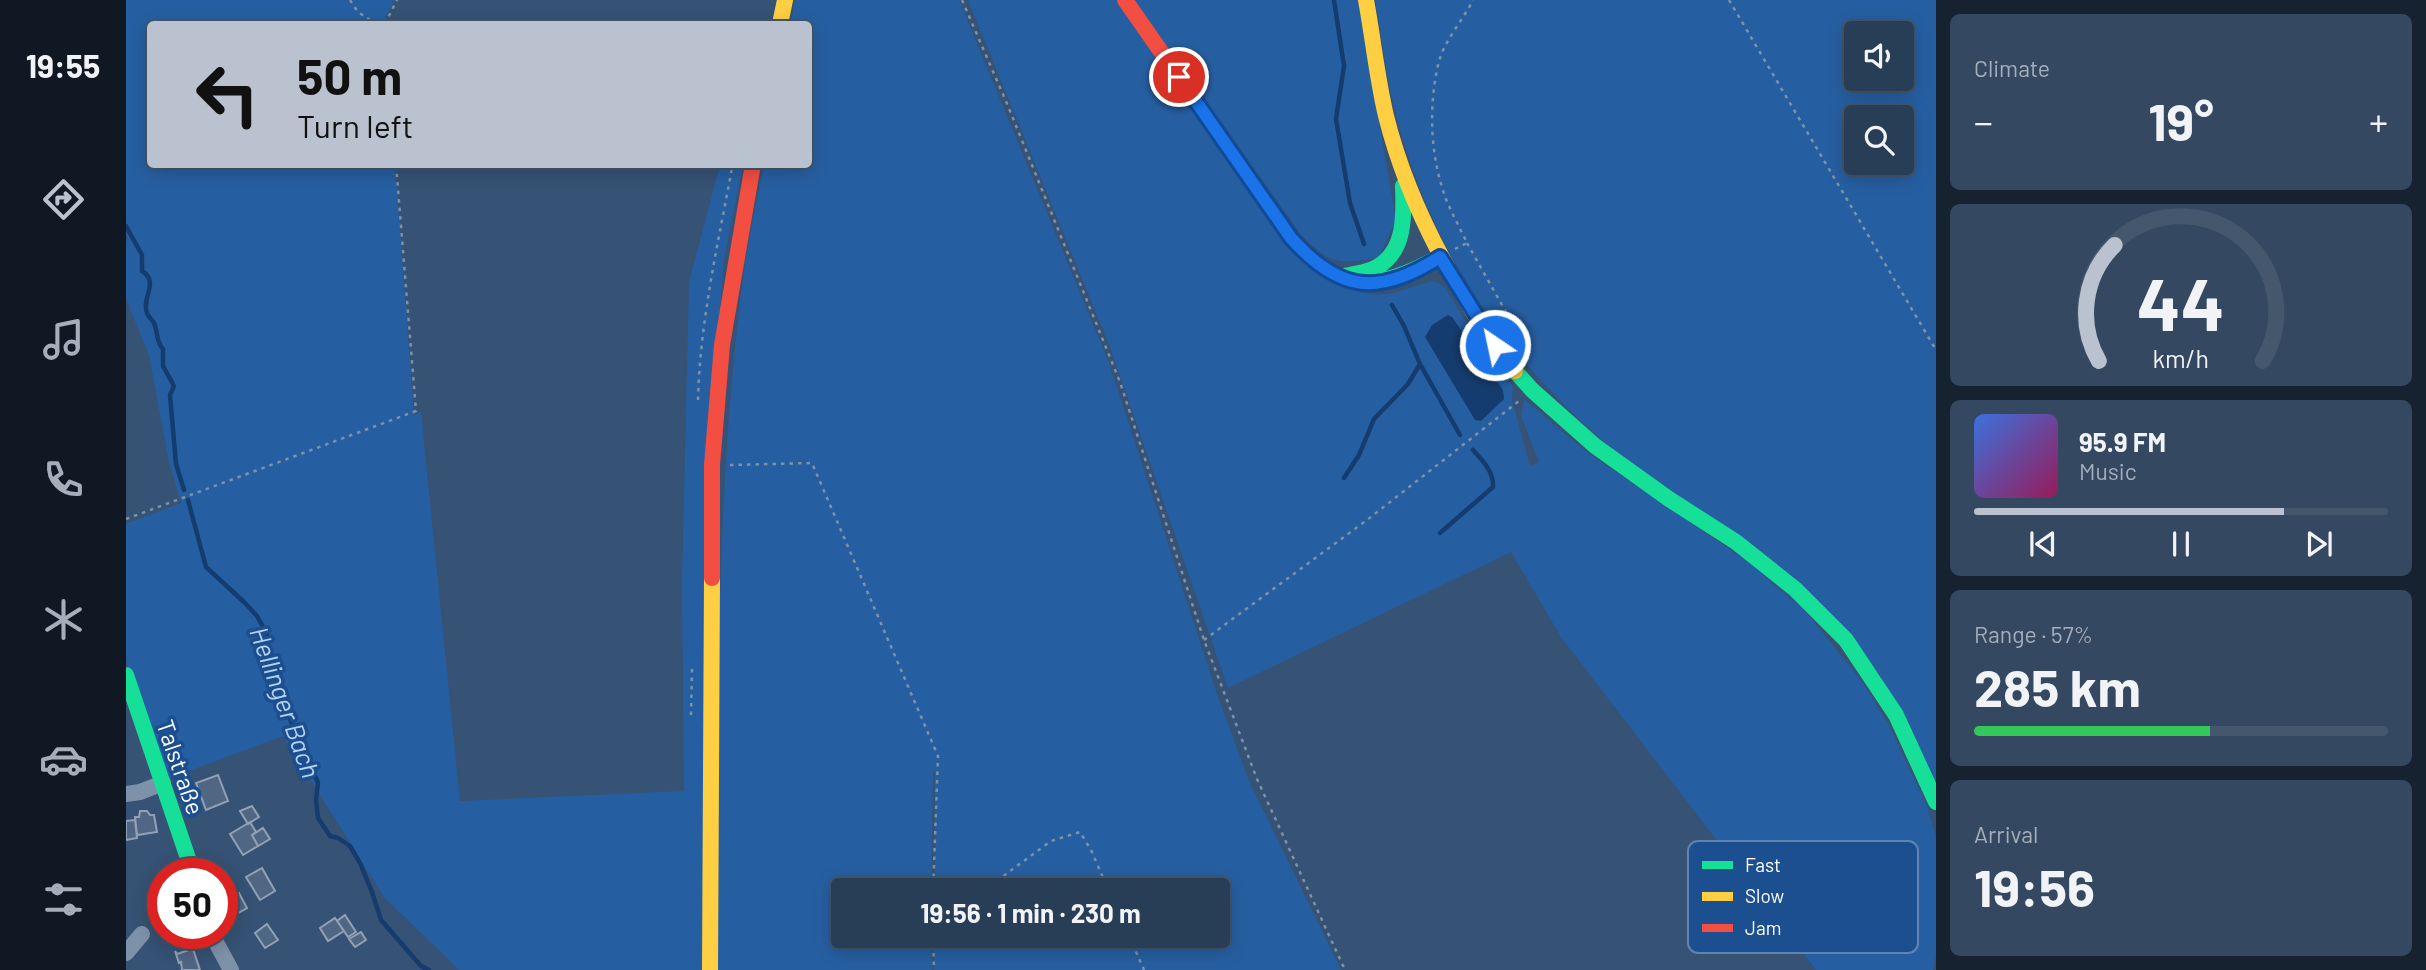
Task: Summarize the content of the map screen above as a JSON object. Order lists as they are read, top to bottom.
{
  "streets": {
    "street": ["Talstraße"]
  },
  "water": ["Hellinger Bach"],
  "legend": ["Fast", "Slow", "Jam"],
  "page": {
    "tabs": "19:55",
    "tile": [
      "Climate",
      ["Range · 57%", "285 km"],
      ["Arrival", "19:56"]
    ],
    "turn": ["50 m", "Turn left"],
    "heat": ["−", "19°", "+"],
    "song": ["95.9 FM", "Music"],
    "limit": "50",
    "trip": "19:56 · 1 min · 230 m",
    "gauge": ["44", "km/h"]
  }
}
